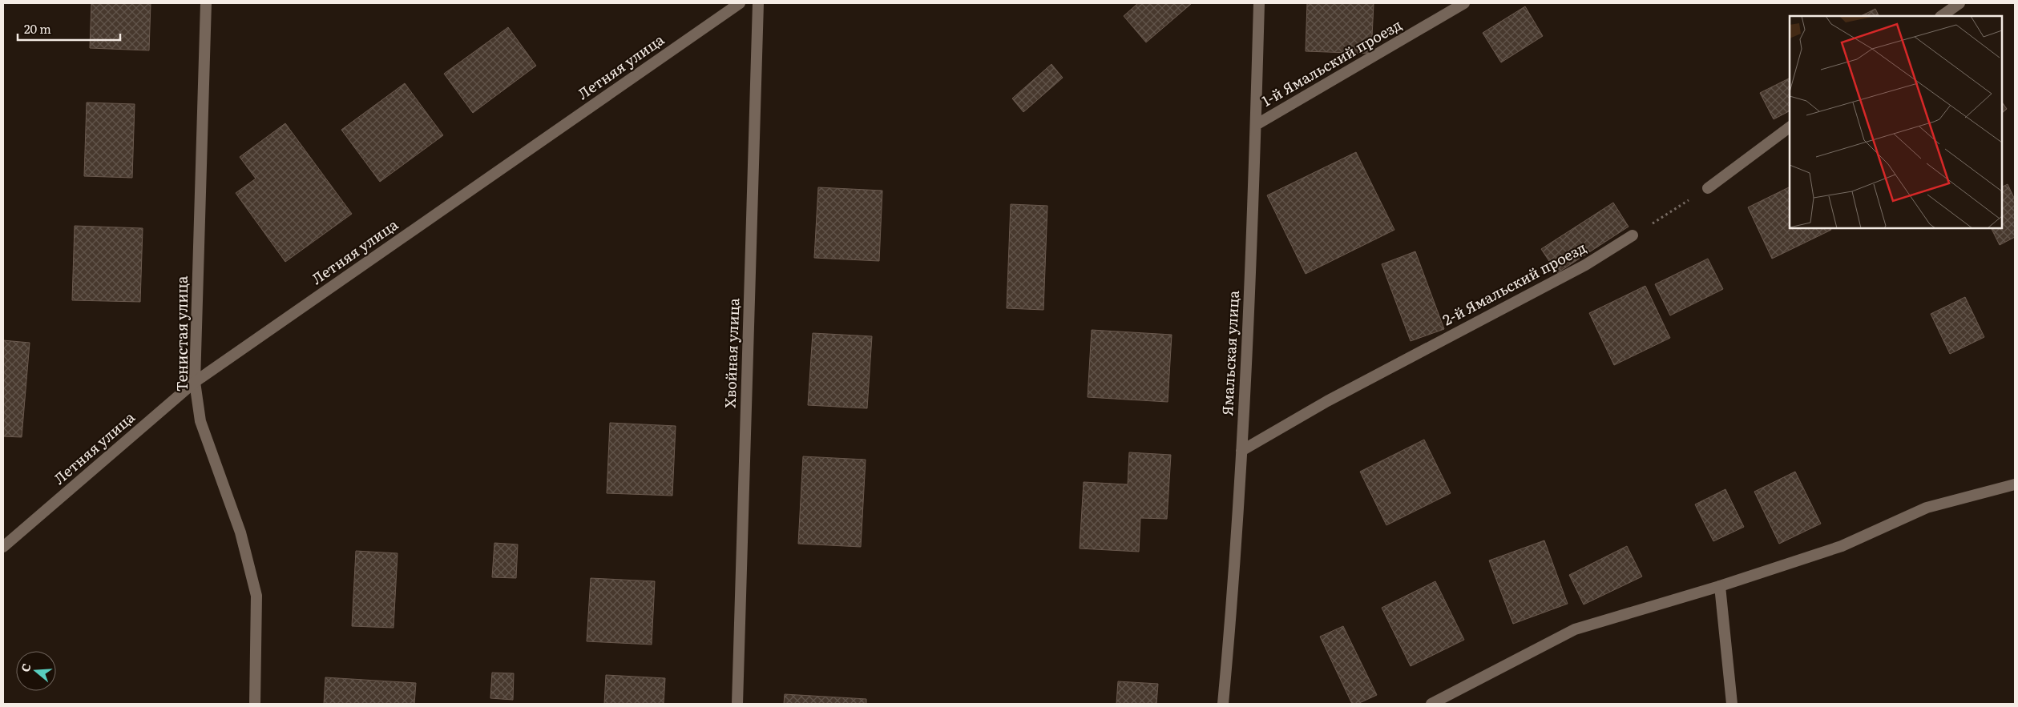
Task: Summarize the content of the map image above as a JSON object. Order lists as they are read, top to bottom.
{
  "streets": {
    "street": [
      "1-й Ямальский проезд",
      "Летняя улица",
      "2-й Ямальский проезд",
      "Тенистая улица",
      "Хвойная улица",
      "Ямальская улица"
    ]
  },
  "crossings": [
    ["1-й Ямальский проезд", "Ямальская улица"],
    ["Летняя улица", "Тенистая улица"],
    ["2-й Ямальский проезд", "Ямальская улица"]
  ],
  "scale_bar": "20 m",
  "north": "left"
}
